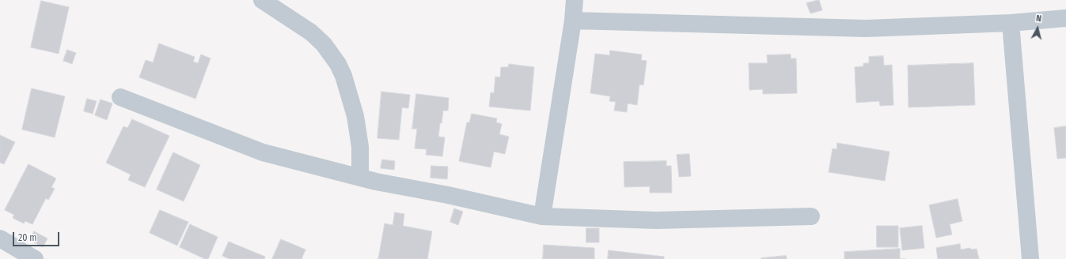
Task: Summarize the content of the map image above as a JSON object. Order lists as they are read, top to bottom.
{
  "scale_bar": "20 m",
  "north": "top"
}
